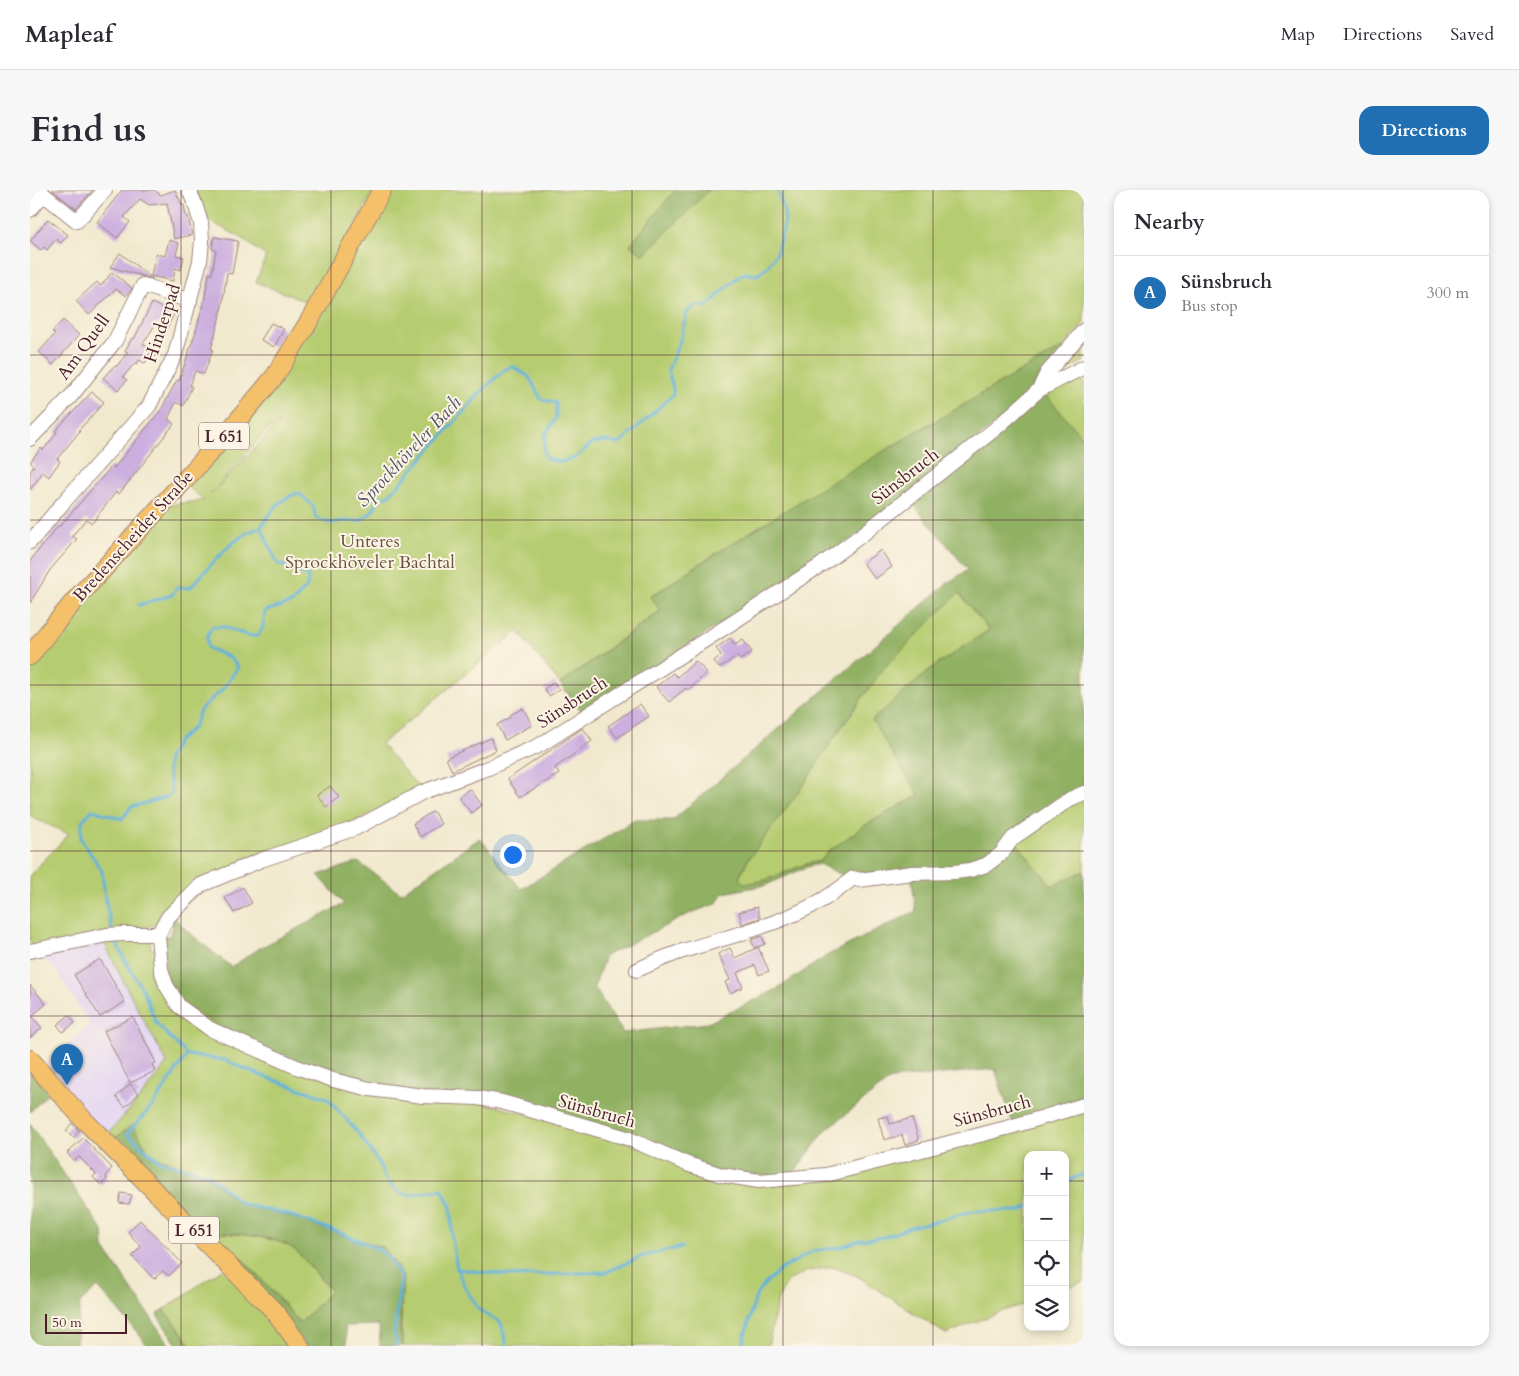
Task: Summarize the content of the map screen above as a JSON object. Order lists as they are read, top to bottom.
{
  "streets": {
    "main road": ["L 651", "Bredenscheider Straße"],
    "street": ["Hinderpad", "Am Quell", "Sünsbruch"]
  },
  "crossings": [
    ["Hinderpad", "Am Quell"]
  ],
  "water": ["Sprockhöveler Bach"],
  "parks": ["Unteres Sprockhöveler Bachtal"],
  "scale_bar": "50 m",
  "page": {
    "header": "Mapleaf",
    "nav": ["Map", "Directions", "Saved"],
    "title": "Find us",
    "buttons": "Directions",
    "heading": "Nearby",
    "list": [
      {
        "mark": "A",
        "name": "Sünsbruch",
        "note": "Bus stop",
        "value": "300 m"
      }
    ],
    "pins": "A",
    "map_buttons": ["+", "−"],
    "scale": "50 m"
  }
}
